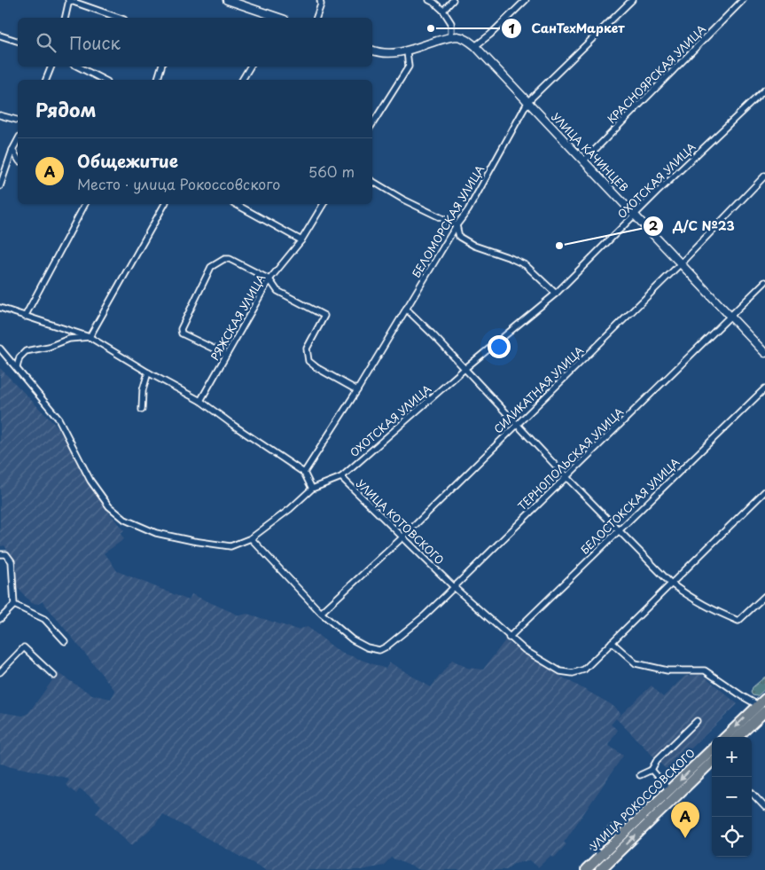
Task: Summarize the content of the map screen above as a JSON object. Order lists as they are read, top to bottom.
{
  "streets": {
    "highway": ["УЛИЦА РОКОССОВСКОГО"],
    "main road": ["УЛИЦА КАЧИНЦЕВ"],
    "street": [
      "КРАСНОЯРСКАЯ УЛИЦА",
      "ОХОТСКАЯ УЛИЦА",
      "БЕЛОМОРСКАЯ УЛИЦА",
      "РЯЖСКАЯ УЛИЦА",
      "СИЛИКАТНАЯ УЛИЦА",
      "ТЕРНОПОЛЬСКАЯ УЛИЦА",
      "БЕЛОСТОКСКАЯ УЛИЦА",
      "УЛИЦА КОТОВСКОГО"
    ]
  },
  "crossings": [
    ["КРАСНОЯРСКАЯ УЛИЦА", "УЛИЦА КАЧИНЦЕВ"],
    ["УЛИЦА КАЧИНЦЕВ", "ОХОТСКАЯ УЛИЦА"],
    ["УЛИЦА КАЧИНЦЕВ", "БЕЛОМОРСКАЯ УЛИЦА"],
    ["УЛИЦА КАЧИНЦЕВ", "СИЛИКАТНАЯ УЛИЦА"],
    ["УЛИЦА КАЧИНЦЕВ", "ТЕРНОПОЛЬСКАЯ УЛИЦА"],
    ["ОХОТСКАЯ УЛИЦА", "УЛИЦА КОТОВСКОГО"],
    ["СИЛИКАТНАЯ УЛИЦА", "ТЕРНОПОЛЬСКАЯ УЛИЦА"],
    ["СИЛИКАТНАЯ УЛИЦА", "УЛИЦА КОТОВСКОГО"],
    ["ТЕРНОПОЛЬСКАЯ УЛИЦА", "УЛИЦА КОТОВСКОГО"],
    ["БЕЛОСТОКСКАЯ УЛИЦА", "УЛИЦА КОТОВСКОГО"]
  ],
  "places": ["СанТехМаркет", "Д/С №23"],
  "page": {
    "search": "Поиск",
    "heading": "Рядом",
    "list": [
      {
        "mark": "A",
        "name": "Общежитие",
        "note": "Место · улица Рокоссовского",
        "value": "560 m"
      }
    ],
    "map_buttons": ["+", "−"],
    "pins": "A"
  }
}
